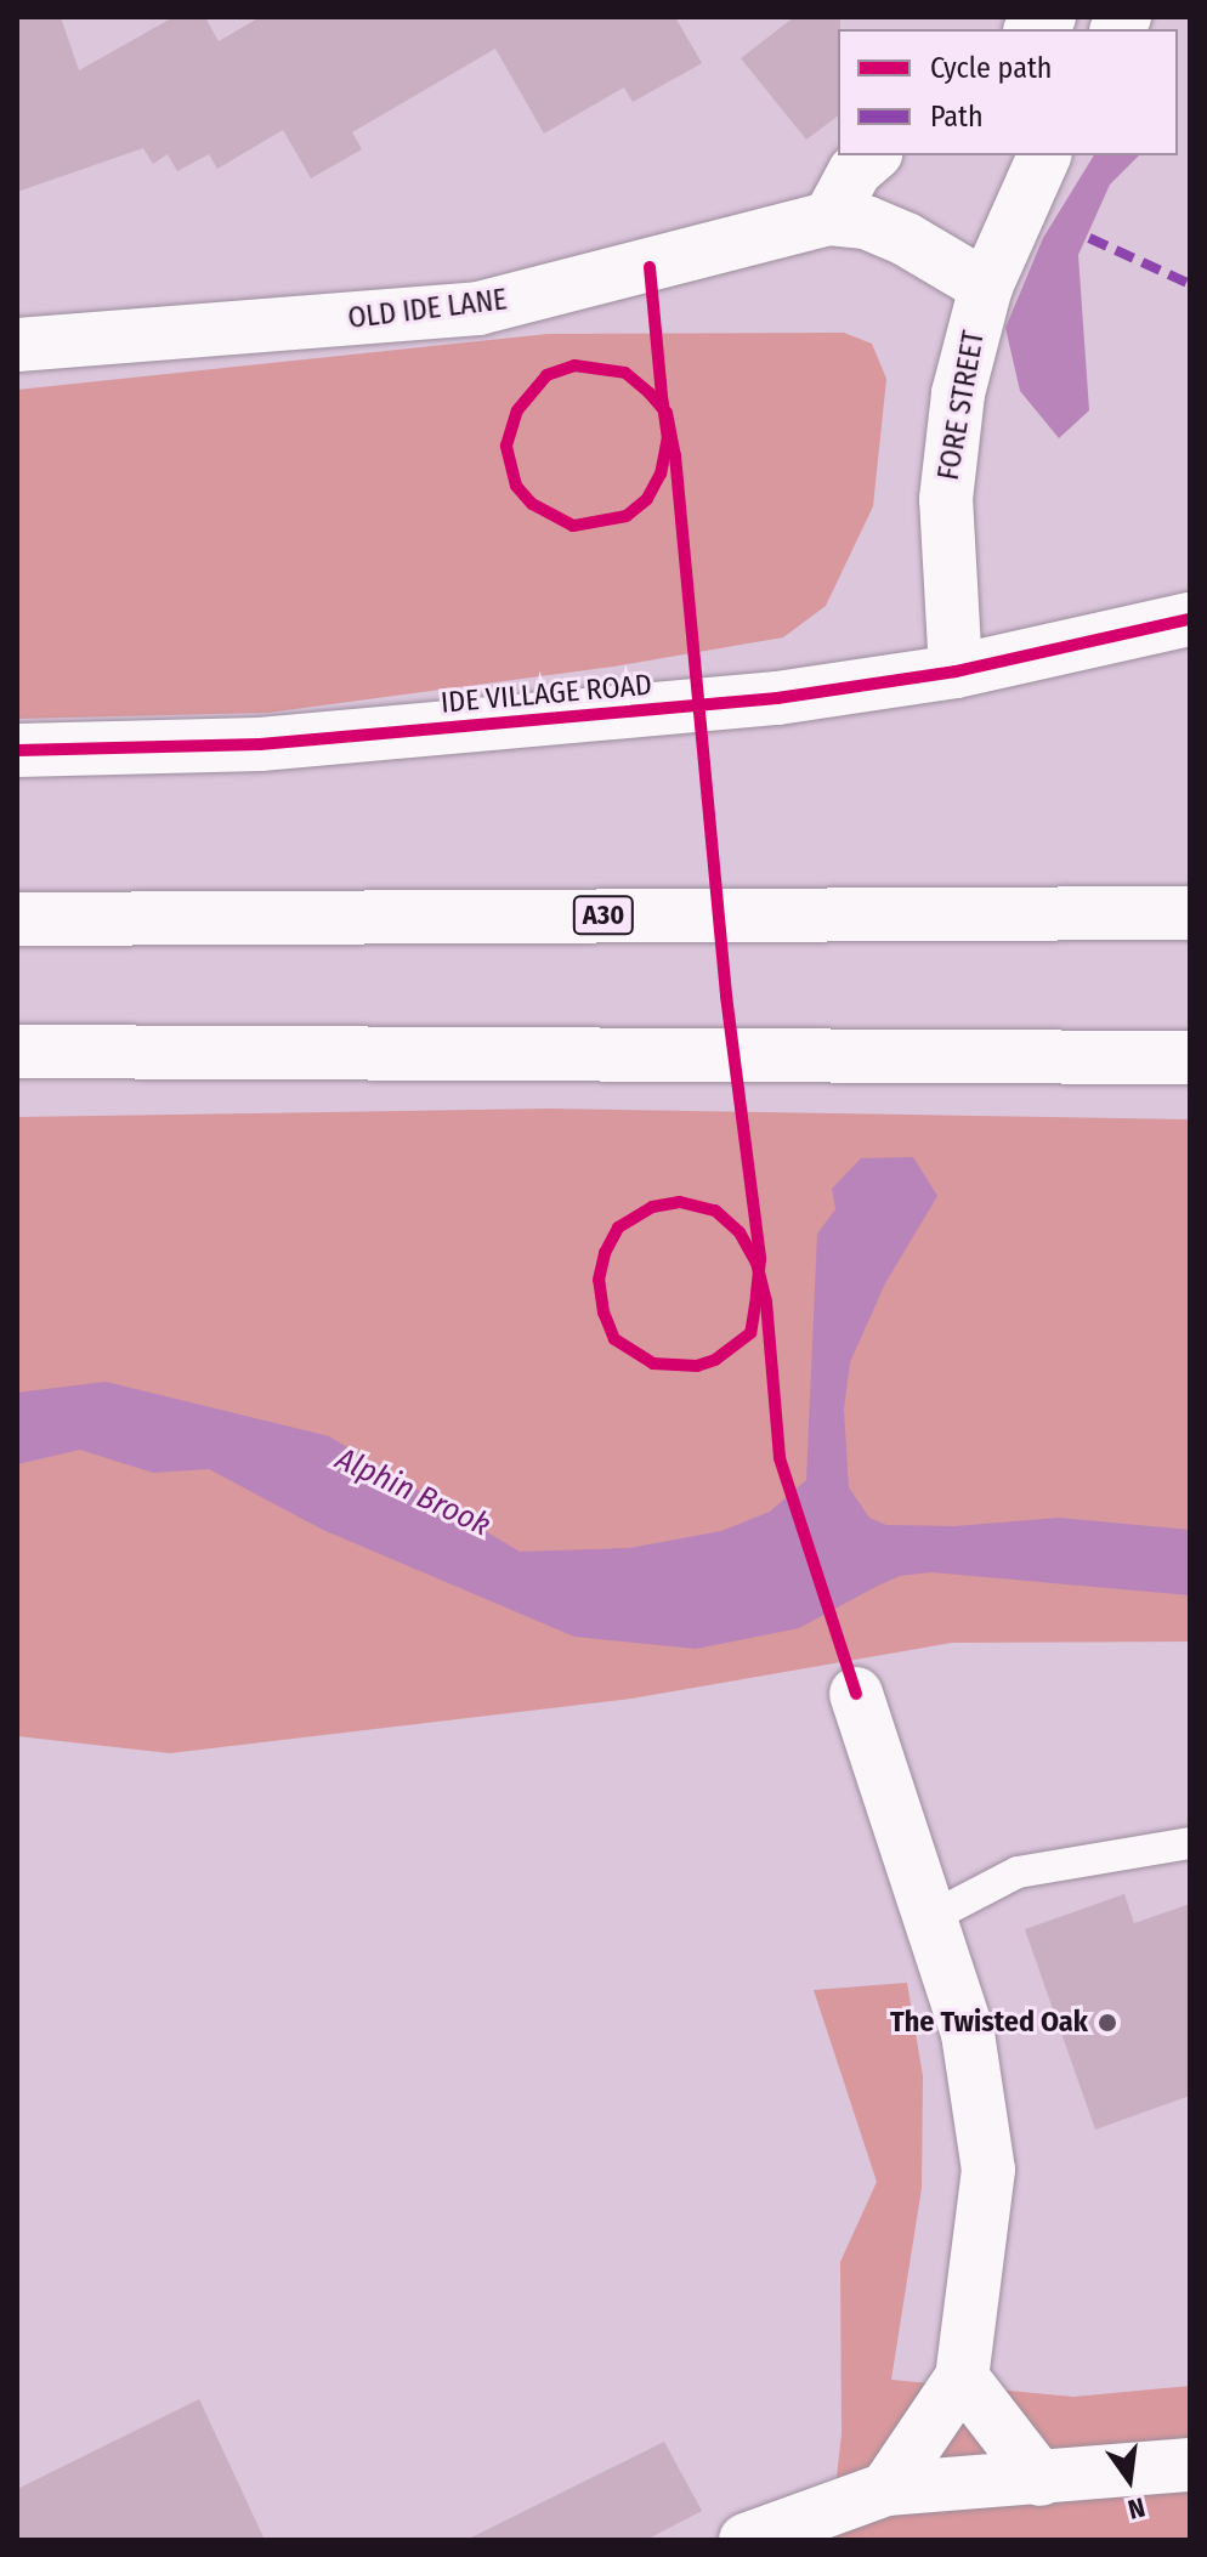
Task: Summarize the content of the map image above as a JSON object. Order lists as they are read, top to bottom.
{
  "streets": {
    "main road": [
      "OLD IDE LANE",
      "FORE STREET",
      "IDE VILLAGE ROAD",
      "A30"
    ]
  },
  "crossings": [
    ["OLD IDE LANE", "FORE STREET"],
    ["FORE STREET", "IDE VILLAGE ROAD"]
  ],
  "water": ["Alphin Brook"],
  "places": ["The Twisted Oak"],
  "legend": ["Cycle path", "Path"],
  "north": "bottom"
}
